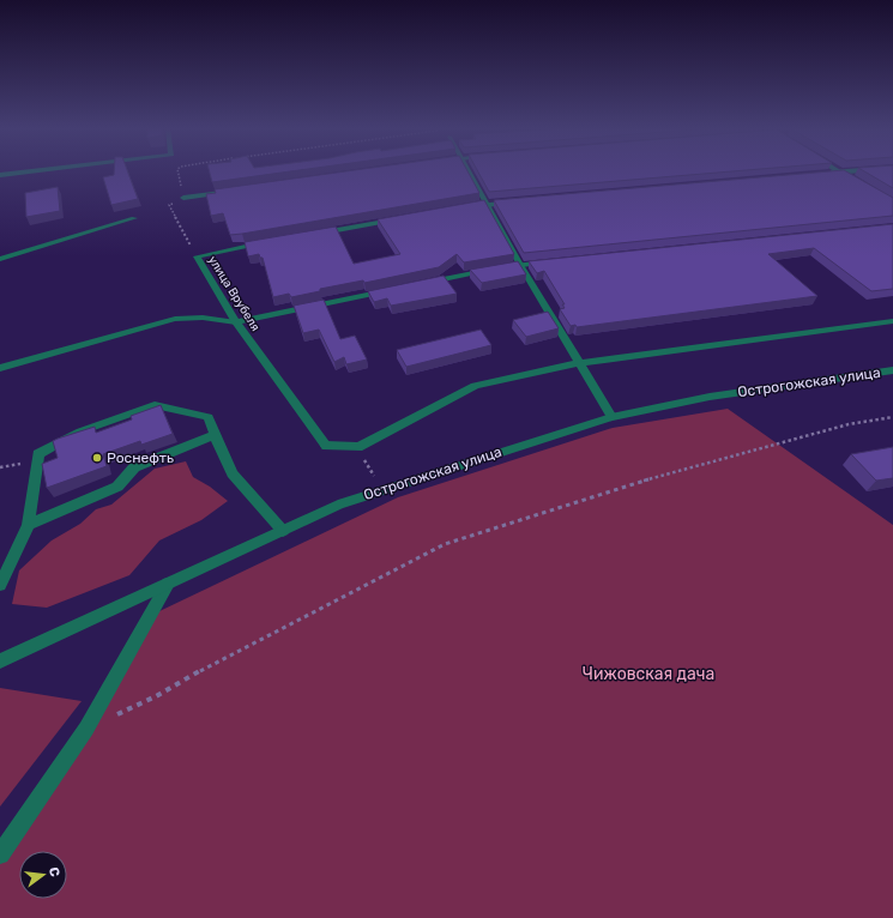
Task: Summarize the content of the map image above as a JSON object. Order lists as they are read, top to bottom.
{
  "streets": {
    "street": ["улица Врубеля", "Острогожская улица"]
  },
  "parks": ["Чижовская дача"],
  "places": ["Роснефть"],
  "north": "right"
}
